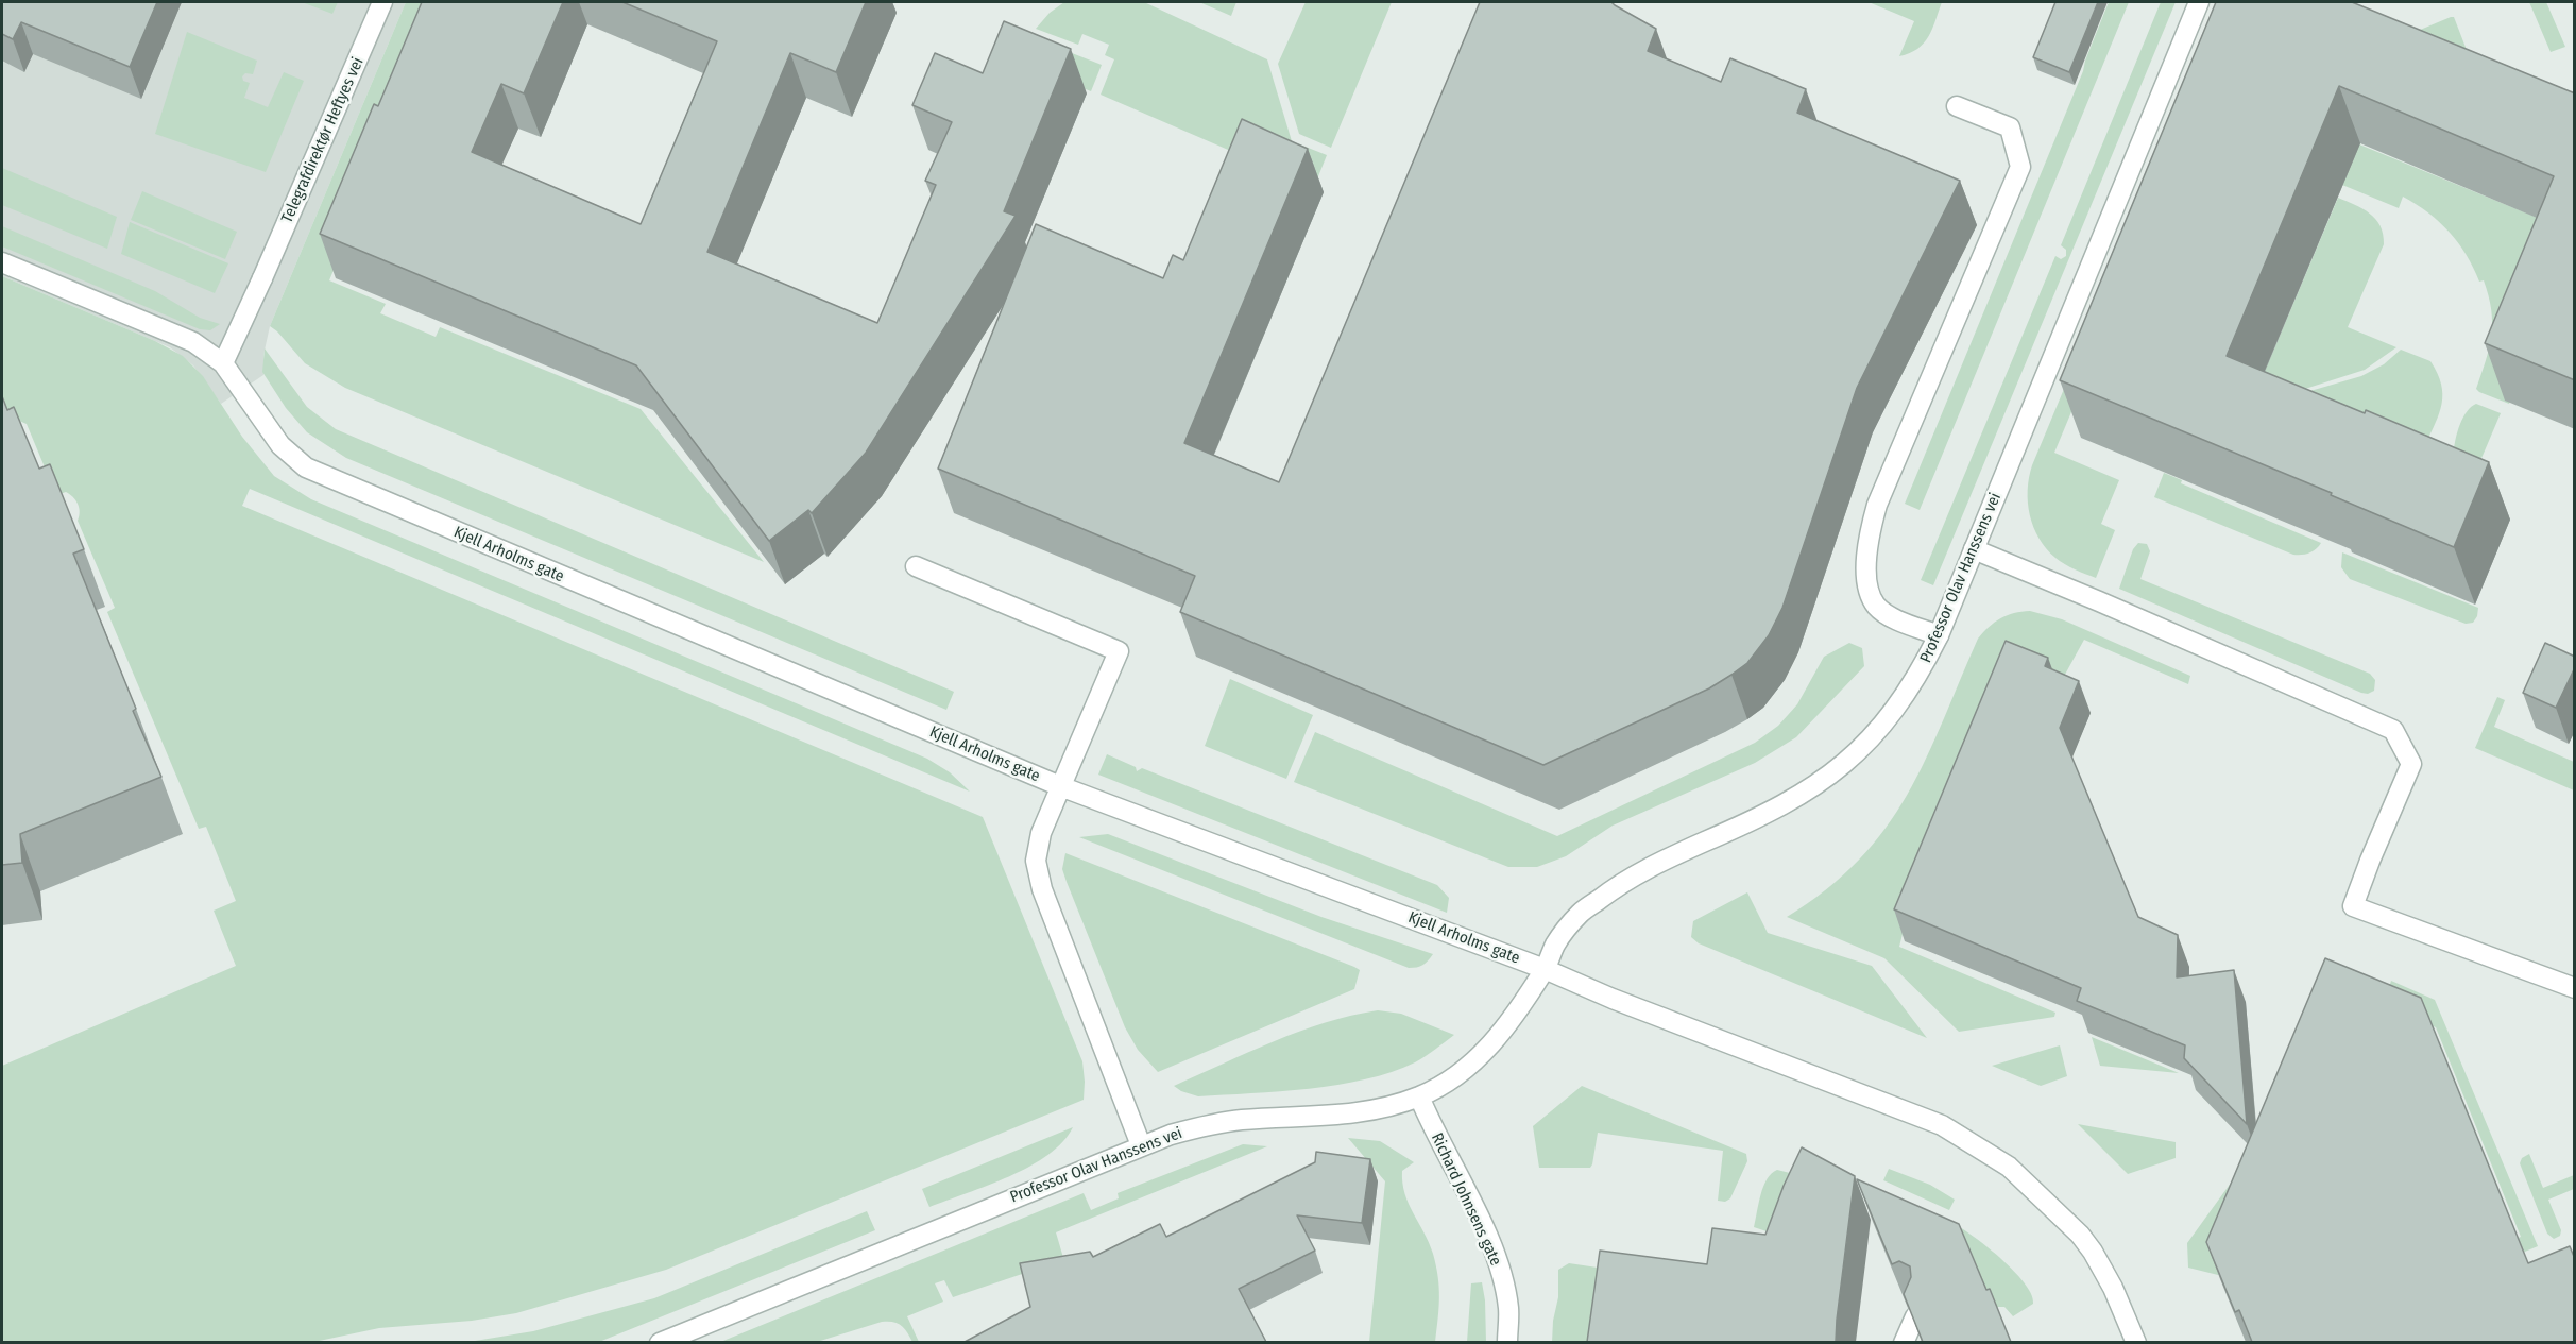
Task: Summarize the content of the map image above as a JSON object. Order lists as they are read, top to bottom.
{
  "streets": {
    "street": [
      "Telegrafdirektør Heftyes vei",
      "Kjell Arholms gate",
      "Professor Olav Hanssens vei",
      "Richard Johnsens gate"
    ]
  },
  "crossings": [
    ["Telegrafdirektør Heftyes vei", "Kjell Arholms gate"],
    ["Kjell Arholms gate", "Professor Olav Hanssens vei"],
    ["Professor Olav Hanssens vei", "Richard Johnsens gate"]
  ]
}
